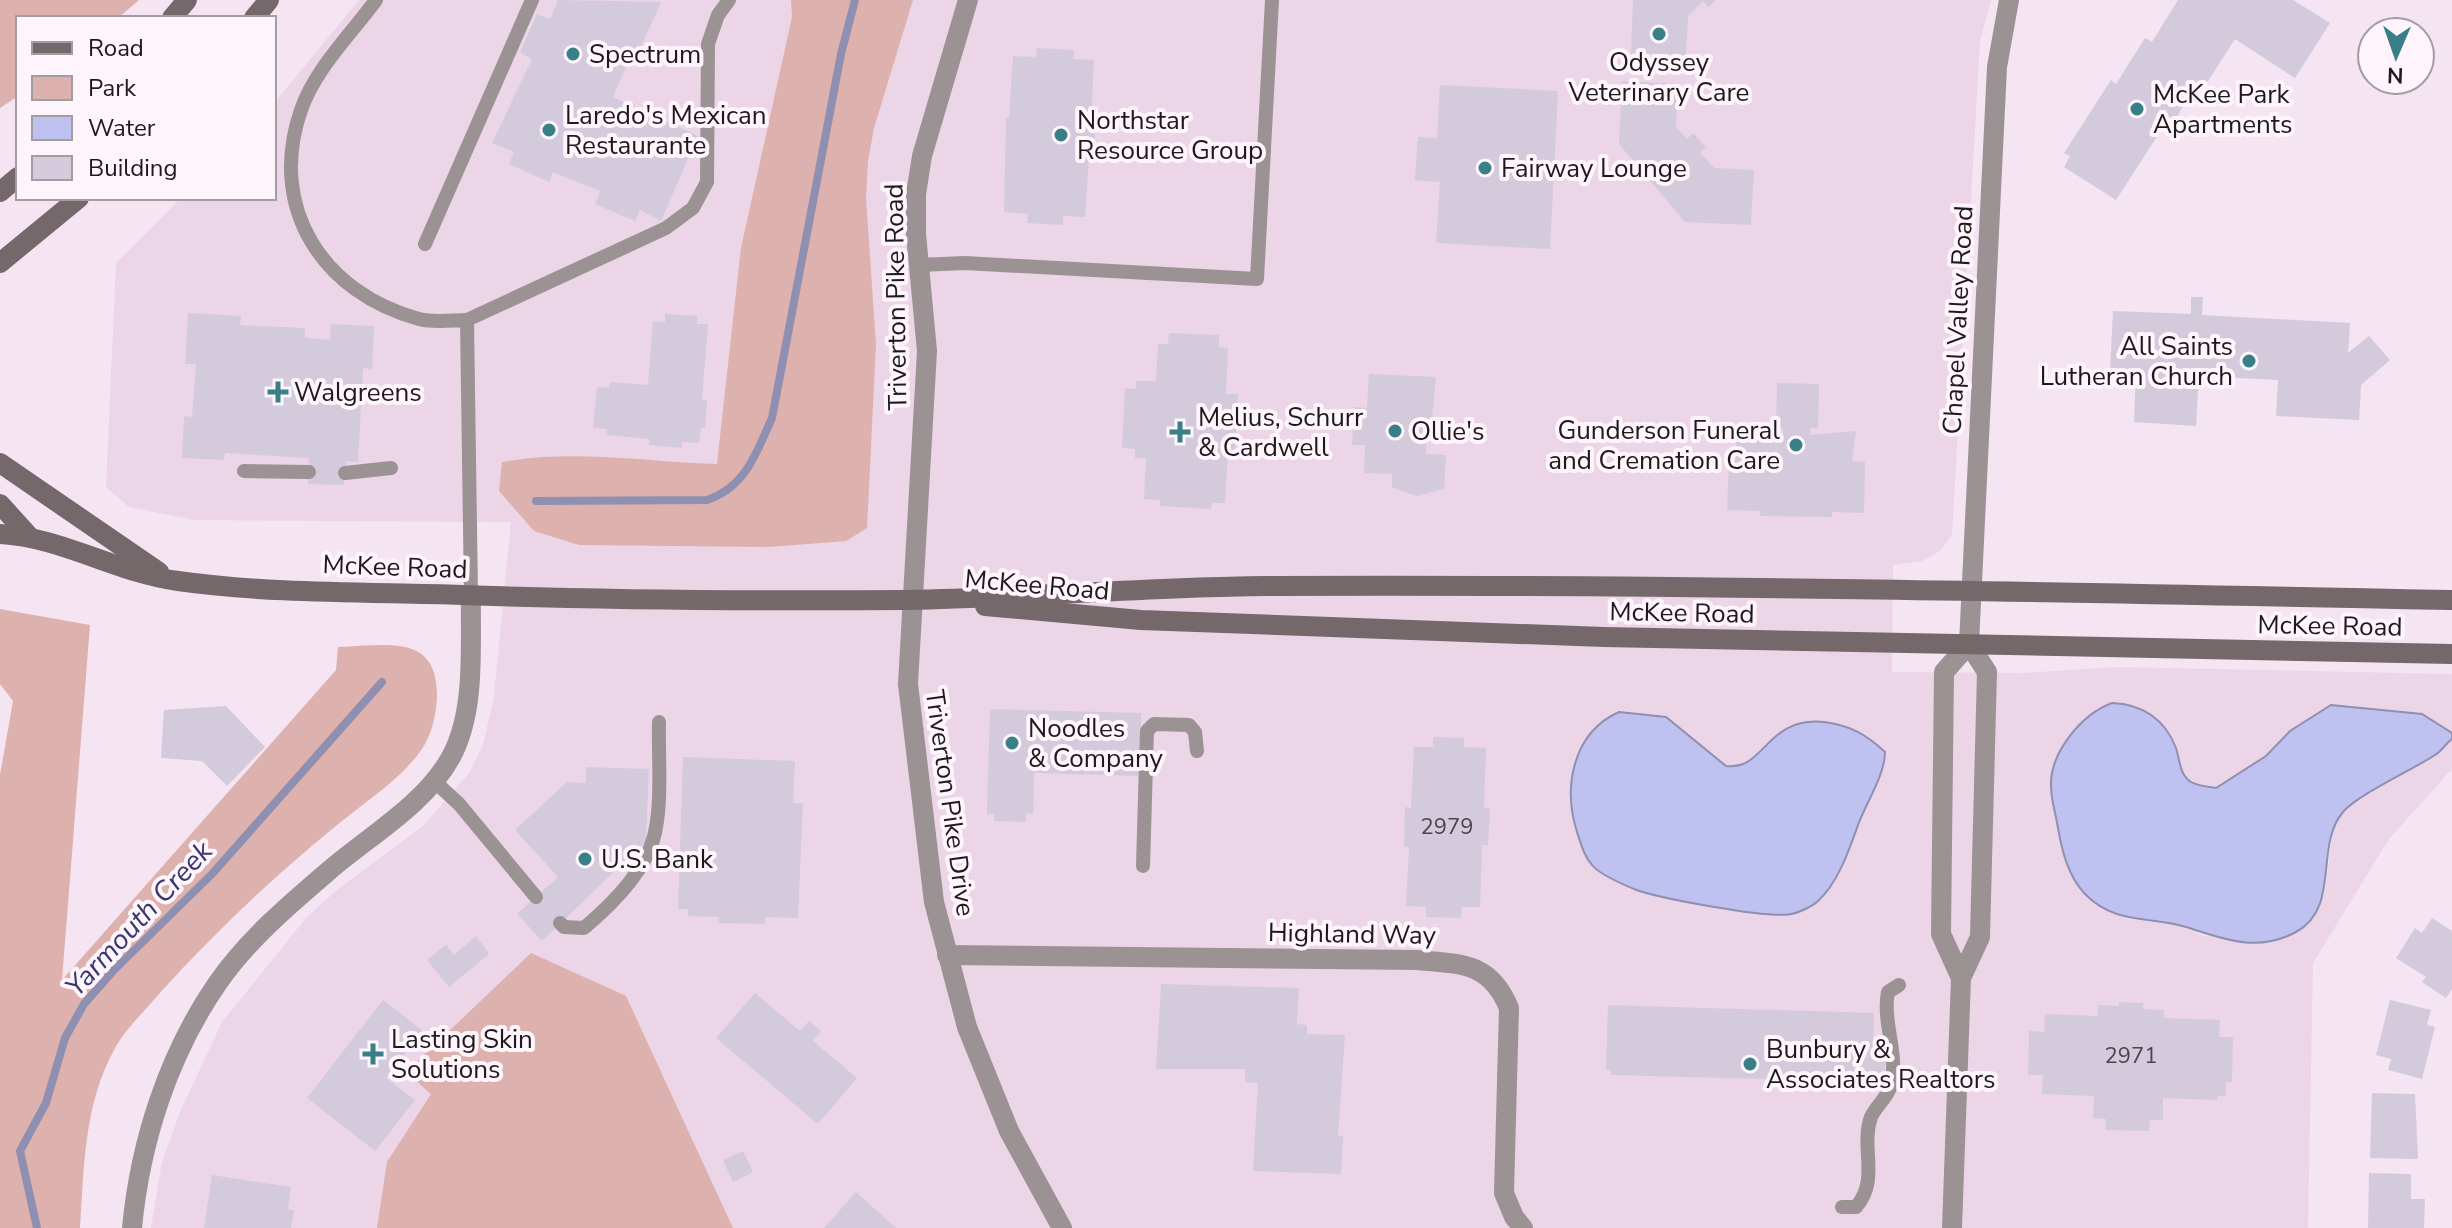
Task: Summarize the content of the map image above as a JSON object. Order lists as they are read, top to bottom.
{
  "streets": {
    "main road": ["McKee Road"],
    "street": [
      "Triverton Pike Road",
      "Chapel Valley Road",
      "Triverton Pike Drive",
      "Highland Way"
    ]
  },
  "crossings": [
    ["Triverton Pike Road", "McKee Road"],
    ["Triverton Pike Road", "Triverton Pike Drive"],
    ["Chapel Valley Road", "McKee Road"],
    ["McKee Road", "Triverton Pike Drive"],
    ["Triverton Pike Drive", "Highland Way"]
  ],
  "water": ["Yarmouth Creek"],
  "places": {
    "other": [
      "Odyssey Veterinary Care",
      "Spectrum",
      "McKee Park Apartments",
      "Laredo's Mexican Restaurante",
      "Northstar Resource Group",
      "Fairway Lounge",
      "All Saints Lutheran Church",
      "Ollie's",
      "Gunderson Funeral and Cremation Care",
      "Noodles & Company",
      "U.S. Bank",
      "Bunbury & Associates Realtors"
    ],
    "health": ["Walgreens", "Melius, Schurr & Cardwell", "Lasting Skin Solutions"]
  },
  "house_numbers": ["2979", "2971"],
  "legend": [
    "Road",
    "Park",
    "Water",
    "Building"
  ],
  "north": "bottom"
}
